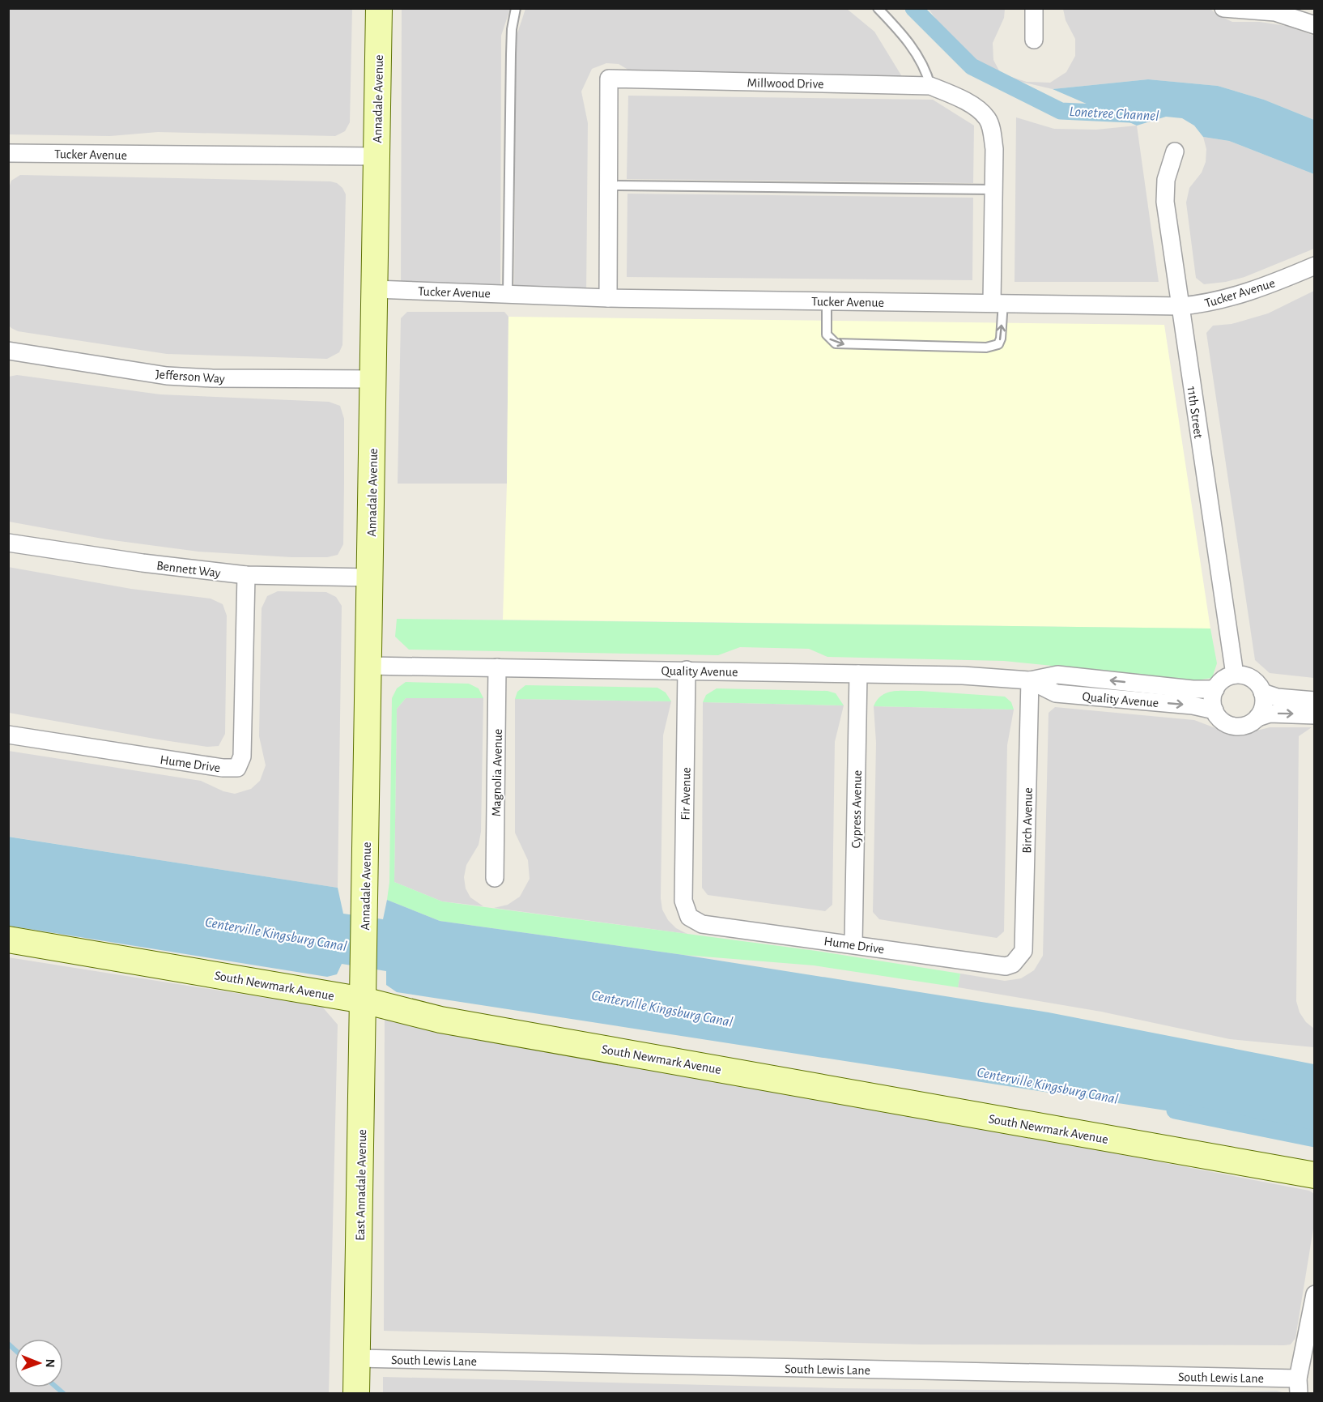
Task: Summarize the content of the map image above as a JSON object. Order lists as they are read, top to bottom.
{
  "streets": {
    "street": [
      "Millwood Drive",
      "Annadale Avenue",
      "Tucker Avenue",
      "Jefferson Way",
      "11th Street",
      "Bennett Way",
      "Quality Avenue",
      "Hume Drive",
      "Magnolia Avenue",
      "Fir Avenue",
      "Cypress Avenue",
      "Birch Avenue",
      "South Newmark Avenue",
      "East Annadale Avenue",
      "South Lewis Lane"
    ]
  },
  "crossings": [
    ["Millwood Drive", "Tucker Avenue"],
    ["Annadale Avenue", "Tucker Avenue"],
    ["Annadale Avenue", "Jefferson Way"],
    ["Annadale Avenue", "Bennett Way"],
    ["Annadale Avenue", "Quality Avenue"],
    ["Annadale Avenue", "South Newmark Avenue"],
    ["Annadale Avenue", "East Annadale Avenue"],
    ["Tucker Avenue", "11th Street"],
    ["11th Street", "Quality Avenue"],
    ["Bennett Way", "Hume Drive"],
    ["Quality Avenue", "Magnolia Avenue"],
    ["Quality Avenue", "Fir Avenue"],
    ["Quality Avenue", "Cypress Avenue"],
    ["Quality Avenue", "Birch Avenue"],
    ["Hume Drive", "Fir Avenue"],
    ["Hume Drive", "Cypress Avenue"],
    ["Hume Drive", "Birch Avenue"],
    ["South Newmark Avenue", "East Annadale Avenue"],
    ["East Annadale Avenue", "South Lewis Lane"]
  ],
  "water": ["Lonetree Channel", "Centerville Kingsburg Canal"],
  "north": "right"
}
